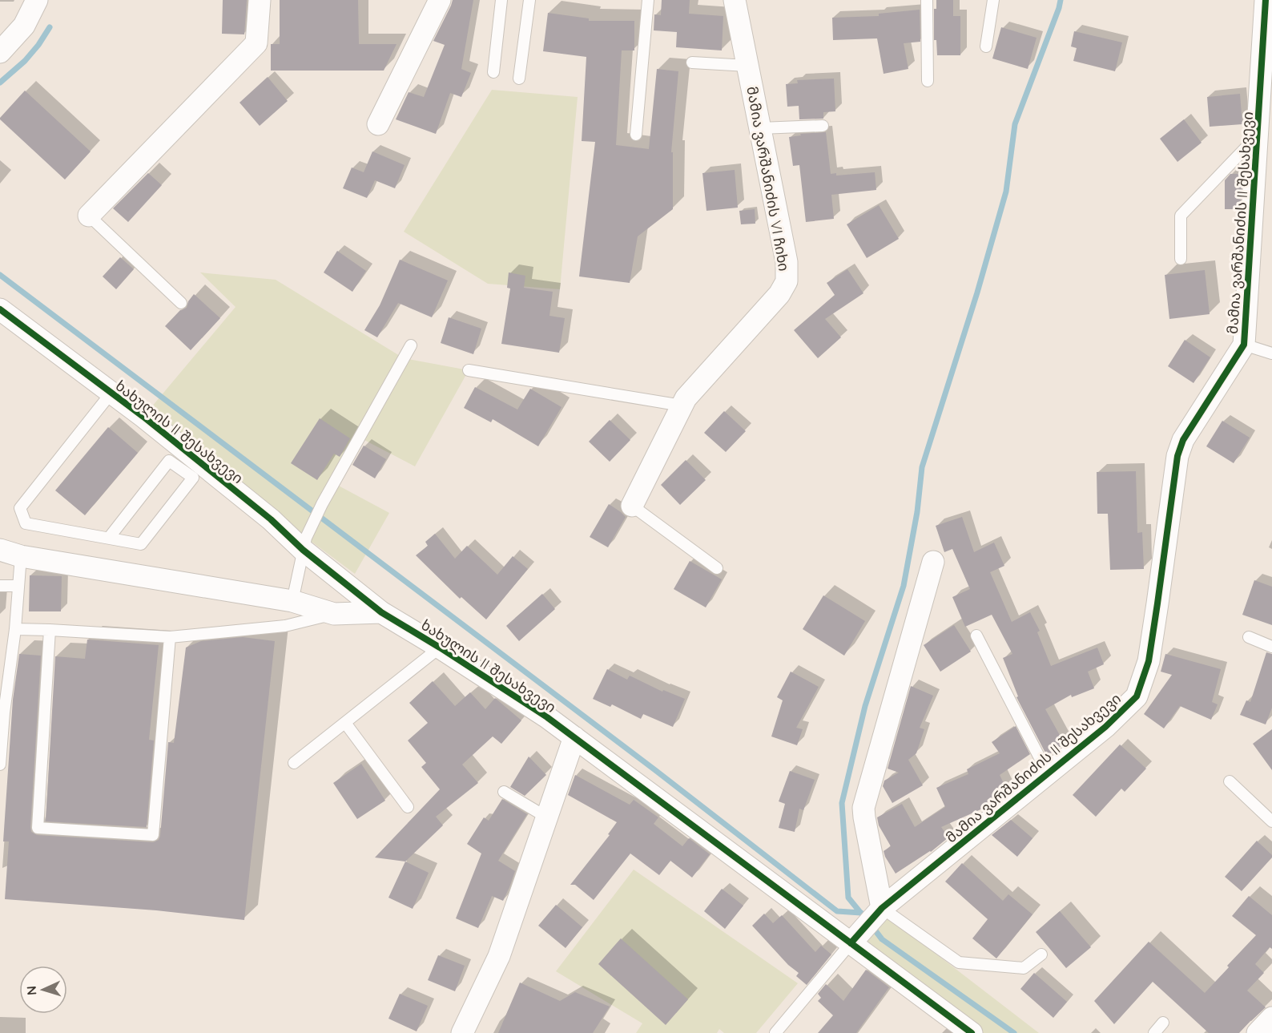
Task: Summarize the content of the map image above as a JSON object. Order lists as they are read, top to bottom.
{
  "streets": {
    "street": ["მამია ვარშანიძის VI ჩიხი", "მამია ვარშანიძის II შესახვევი", "ხახულის II შესახვევი"]
  },
  "crossings": [
    ["მამია ვარშანიძის II შესახვევი", "ხახულის II შესახვევი"]
  ],
  "north": "left"
}
